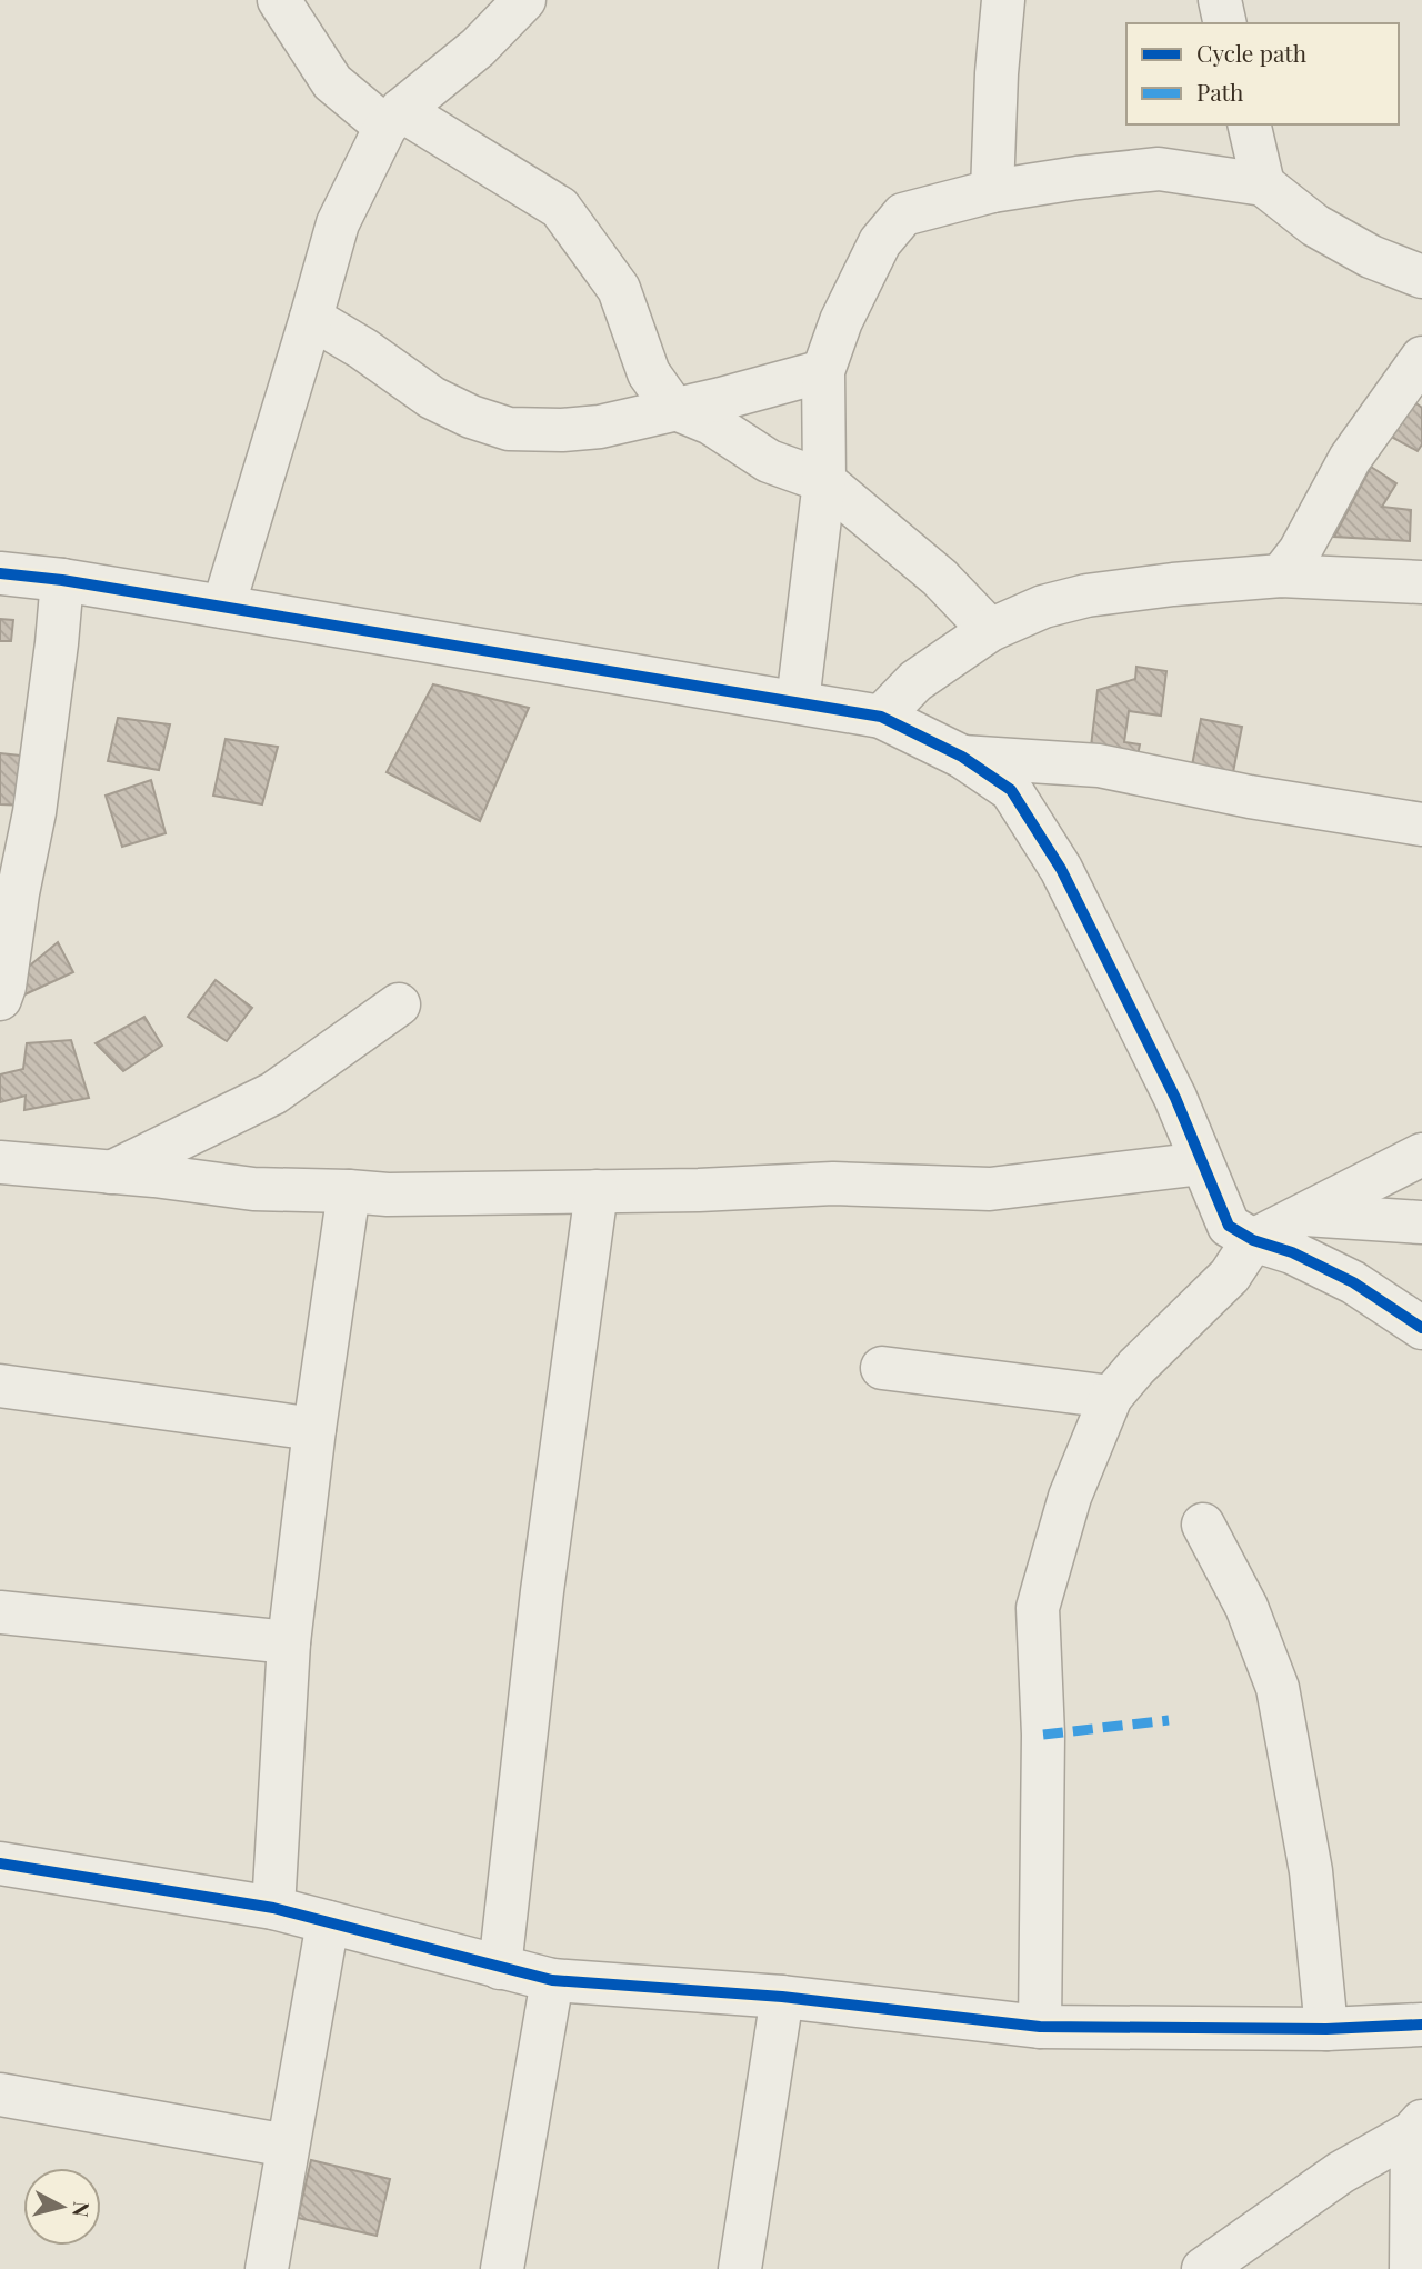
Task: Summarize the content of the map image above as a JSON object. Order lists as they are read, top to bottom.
{
  "legend": ["Cycle path", "Path"],
  "north": "right"
}
